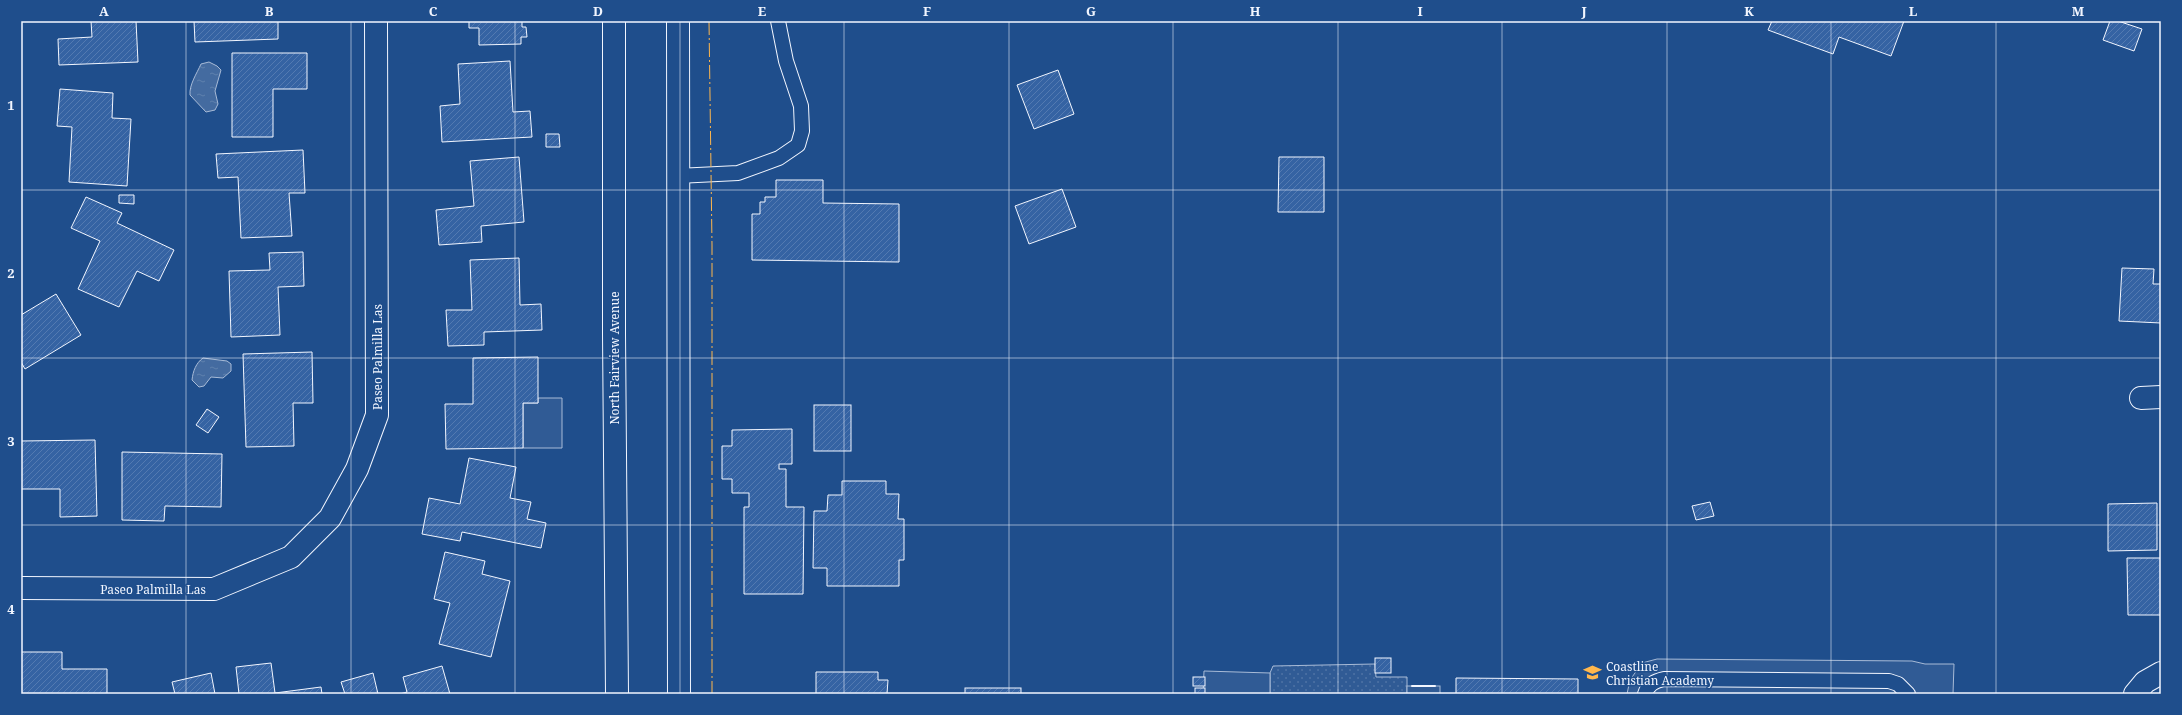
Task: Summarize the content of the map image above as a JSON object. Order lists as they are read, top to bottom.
{
  "streets": {
    "street": ["Paseo Palmilla Las", "North Fairview Avenue"]
  },
  "places": {
    "school or university": ["Coastline Christian Academy"]
  },
  "grid": {
    "columns": [
      "A",
      "B",
      "C",
      "D",
      "E",
      "F",
      "G",
      "H",
      "I",
      "J",
      "K",
      "L",
      "M"
    ],
    "rows": [
      "1",
      "2",
      "3",
      "4"
    ]
  }
}
